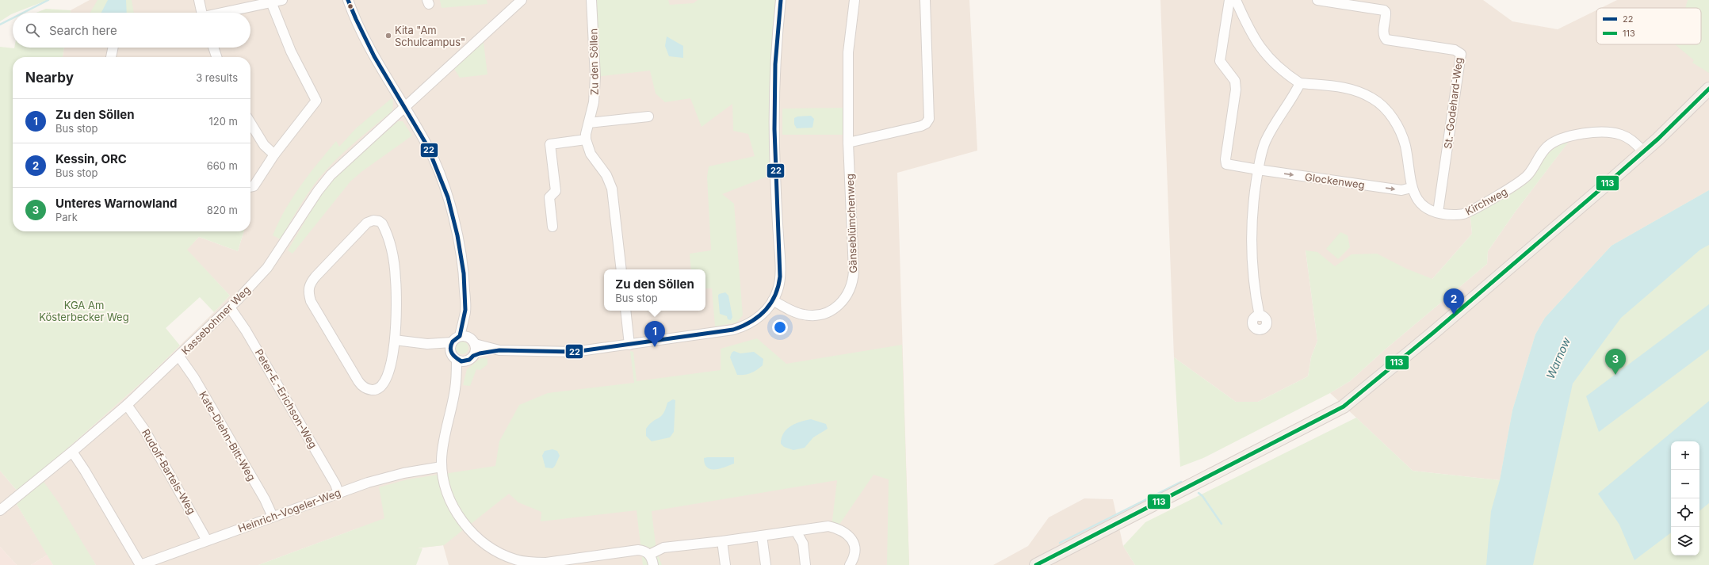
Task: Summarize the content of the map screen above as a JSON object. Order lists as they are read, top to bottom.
{
  "streets": {
    "street": [
      "Zu den Söllen",
      "St.-Godehard-Weg",
      "Glockenweg",
      "Kirchweg",
      "Gänseblümchenweg",
      "Kassebohmer Weg",
      "Peter-E.-Erichson-Weg",
      "Kate-Diehn-Bitt-Weg",
      "Rudolf-Bartels-Weg",
      "Heinrich-Vogeler-Weg"
    ]
  },
  "crossings": [
    ["St.-Godehard-Weg", "Kirchweg"],
    ["Glockenweg", "Kirchweg"],
    ["Kassebohmer Weg", "Peter-E.-Erichson-Weg"],
    ["Kassebohmer Weg", "Kate-Diehn-Bitt-Weg"],
    ["Kassebohmer Weg", "Rudolf-Bartels-Weg"],
    ["Kassebohmer Weg", "Heinrich-Vogeler-Weg"],
    ["Peter-E.-Erichson-Weg", "Heinrich-Vogeler-Weg"],
    ["Kate-Diehn-Bitt-Weg", "Heinrich-Vogeler-Weg"],
    ["Rudolf-Bartels-Weg", "Heinrich-Vogeler-Weg"]
  ],
  "one_way": ["Glockenweg"],
  "water": ["Warnow"],
  "parks": ["KGA Am Kösterbecker Weg"],
  "places": ["Kita \"Am Schulcampus\""],
  "lines": ["transit line 22", "transit line 113"],
  "legend": ["22", "113"],
  "page": {
    "search": "Search here",
    "heading": ["Nearby", "3 results"],
    "list": [
      {
        "mark": "1",
        "name": "Zu den Söllen",
        "note": "Bus stop",
        "value": "120 m"
      },
      {
        "mark": "2",
        "name": "Kessin, ORC",
        "note": "Bus stop",
        "value": "660 m"
      },
      {
        "mark": "3",
        "name": "Unteres Warnowland",
        "note": "Park",
        "value": "820 m"
      }
    ],
    "popup": ["Zu den Söllen", "Bus stop"],
    "pins": ["2", "1", "3"],
    "map_buttons": ["+", "−"]
  }
}
